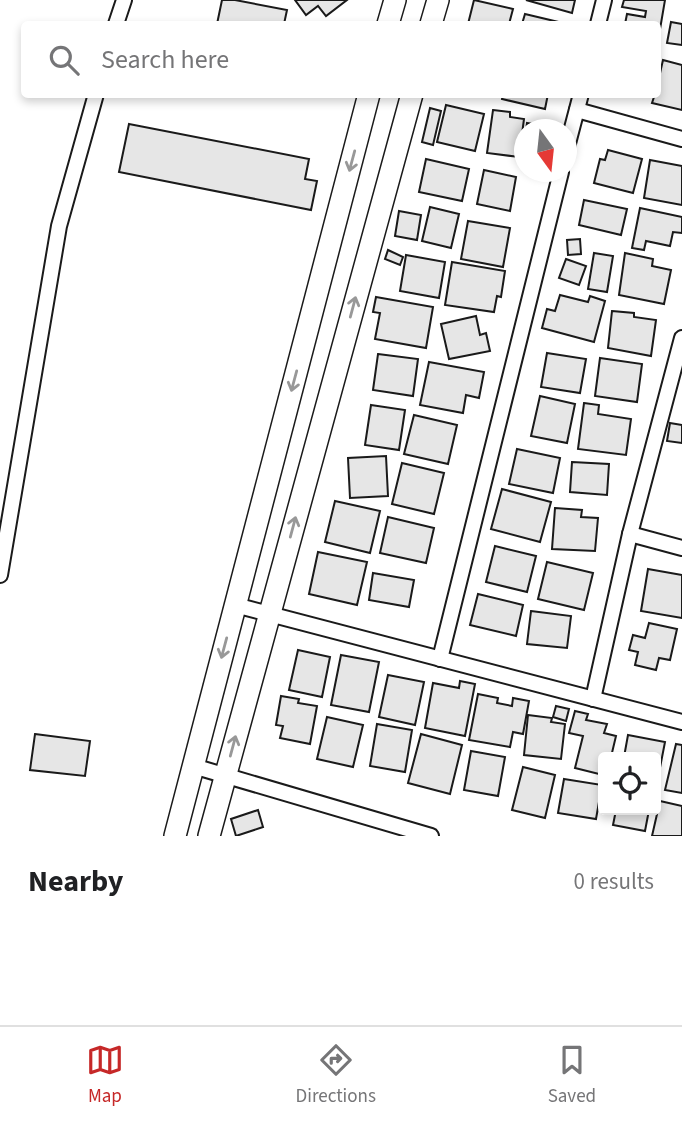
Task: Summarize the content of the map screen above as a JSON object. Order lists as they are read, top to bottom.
{
  "north": "bottom",
  "page": {
    "search": "Search here",
    "heading": ["Nearby", "0 results"],
    "nav": ["Map", "Directions", "Saved"]
  }
}
